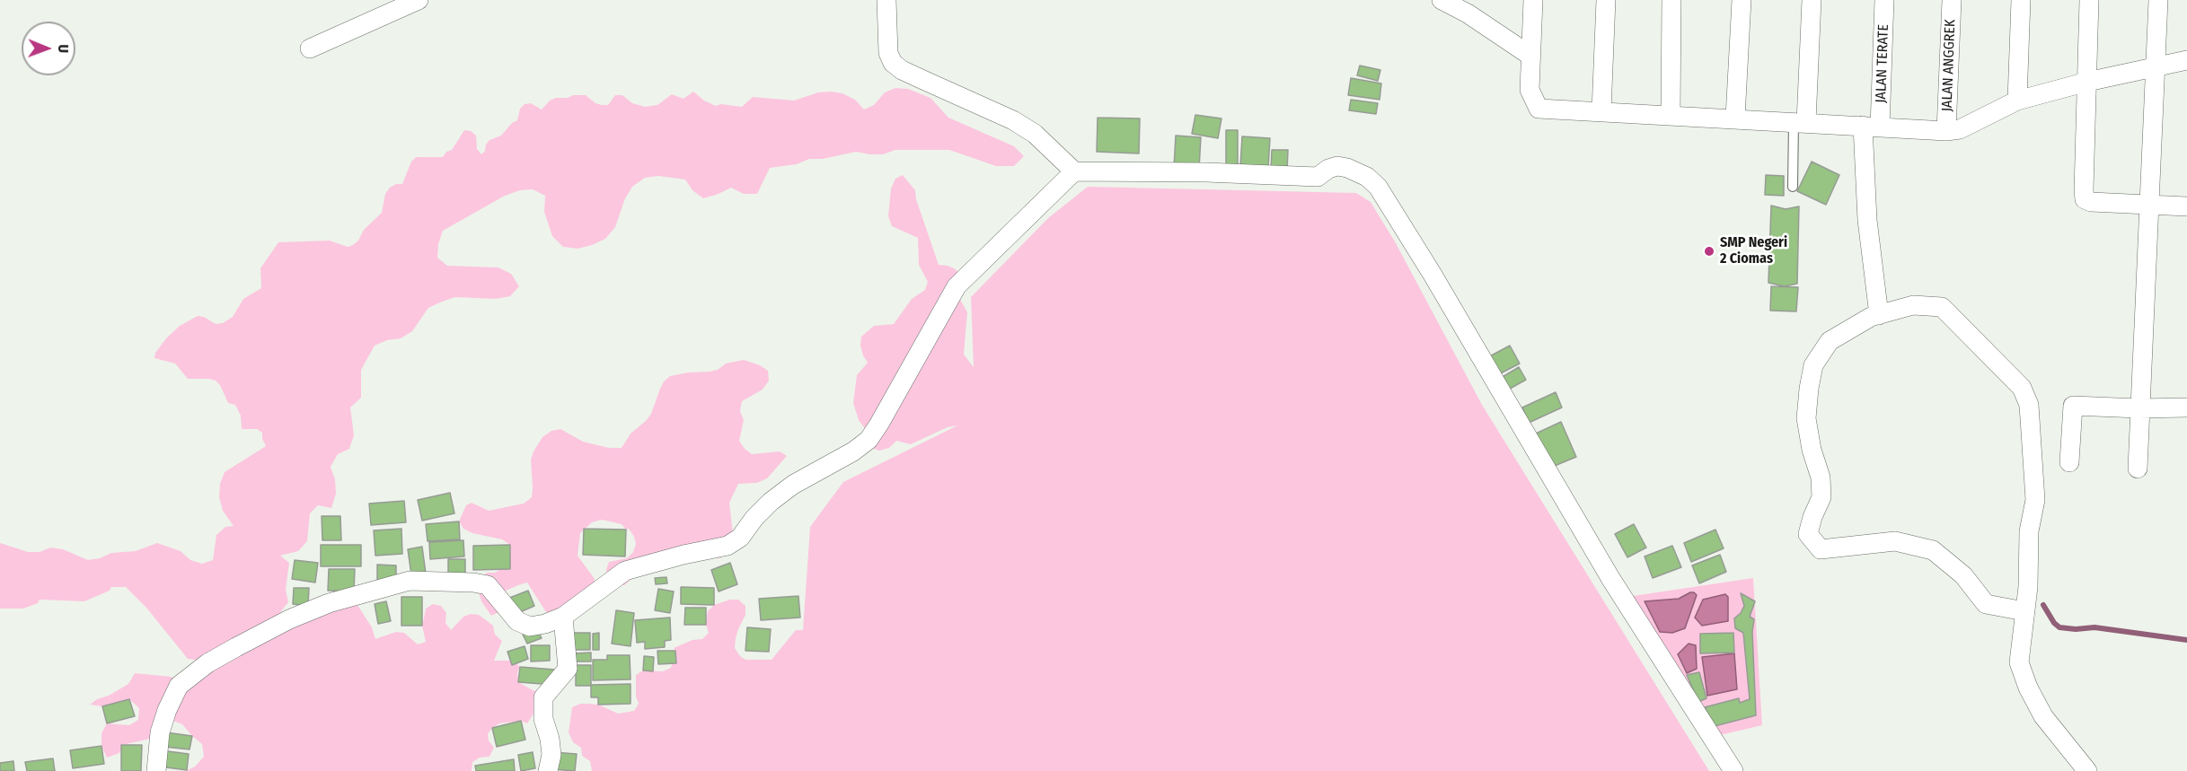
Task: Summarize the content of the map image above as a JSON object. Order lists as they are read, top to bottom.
{
  "streets": {
    "street": ["JALAN TERATE", "JALAN ANGGREK"]
  },
  "places": ["SMP Negeri 2 Ciomas"],
  "north": "right"
}
